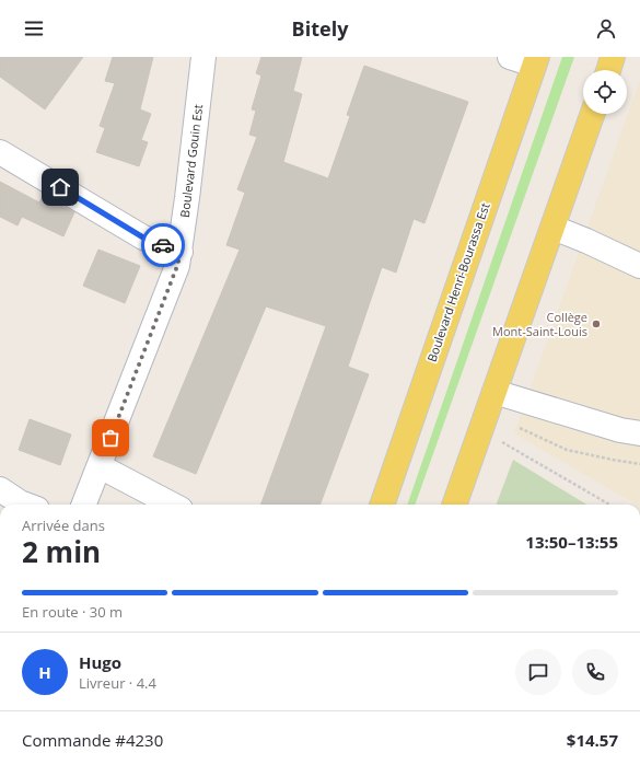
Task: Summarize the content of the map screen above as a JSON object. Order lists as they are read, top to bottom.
{
  "streets": {
    "main road": ["Boulevard Henri-Bourassa Est"],
    "street": ["Boulevard Gouin Est"]
  },
  "places": ["Collège Mont-Saint-Louis"],
  "page": {
    "header": "Bitely",
    "heading": ["2 min", "Arrivée dans", "13:50–13:55"],
    "panel": [
      "Hugo",
      "Livreur · 4.4",
      "Commande #4230",
      "$14.57"
    ],
    "bar": "En route · 30 m",
    "round": "H"
  }
}
